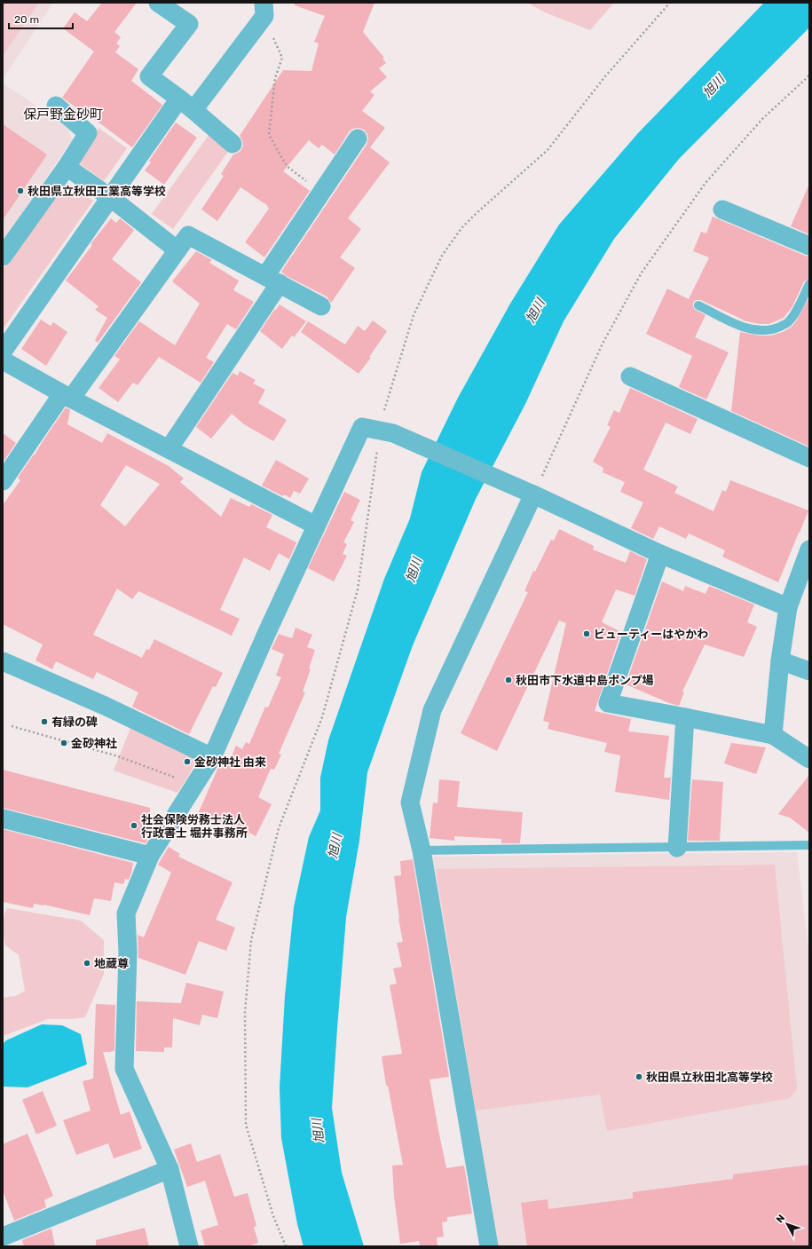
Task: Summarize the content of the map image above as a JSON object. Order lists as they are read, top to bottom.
{
  "districts": ["保戸野金砂町"],
  "water": ["旭川"],
  "places": [
    "秋田県立秋田工業高等学校",
    "ビューティーはやかわ",
    "秋田市下水道中島ポンプ場",
    "有緑の碑",
    "金砂神社",
    "金砂神社 由来",
    "社会保険労務士法人 行政書士 堀井事務所",
    "地蔵尊",
    "秋田県立秋田北高等学校"
  ],
  "scale_bar": "20 m",
  "north": "top left"
}
